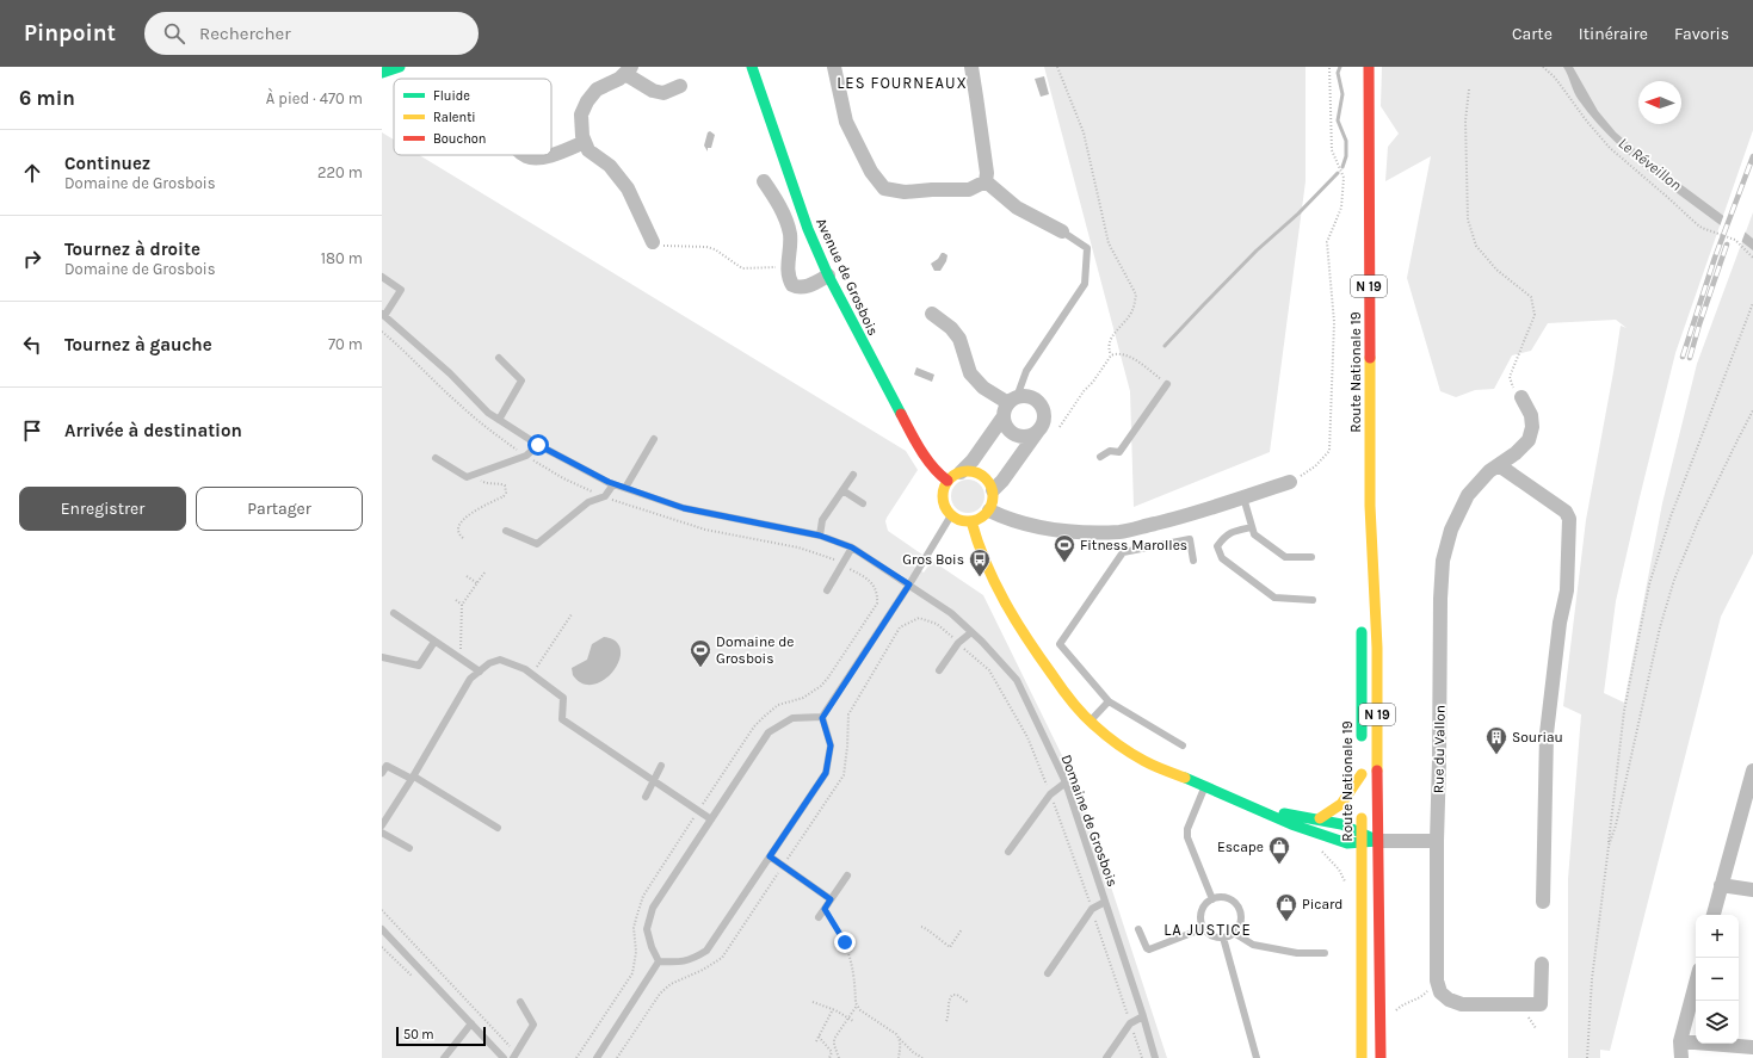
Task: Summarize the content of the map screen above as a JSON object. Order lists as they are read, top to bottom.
{
  "streets": {
    "street": [
      "Avenue de Grosbois",
      "N 19",
      "Route Nationale 19",
      "Rue du Vallon"
    ],
    "lane": ["Domaine de Grosbois"]
  },
  "districts": ["LES FOURNEAUX", "LA JUSTICE"],
  "water": ["Le Réveillon"],
  "places": {
    "sports": ["Fitness Marolles", "Domaine de Grosbois"],
    "bus stop": ["Gros Bois"],
    "building": ["Souriau"],
    "shop": ["Escape", "Picard"]
  },
  "legend": ["Fluide", "Ralenti", "Bouchon"],
  "scale_bar": "50 m",
  "north": "left",
  "page": {
    "header": "Pinpoint",
    "search": "Rechercher",
    "nav": ["Carte", "Itinéraire", "Favoris"],
    "heading": ["6 min", "À pied · 470 m"],
    "list": [
      ["Continuez", "Domaine de Grosbois", "220 m"],
      ["Tournez à droite", "Domaine de Grosbois", "180 m"],
      ["Tournez à gauche", "70 m"],
      "Arrivée à destination"
    ],
    "buttons": ["Enregistrer", "Partager"],
    "map_buttons": ["+", "−"],
    "scale": "50 m"
  }
}
